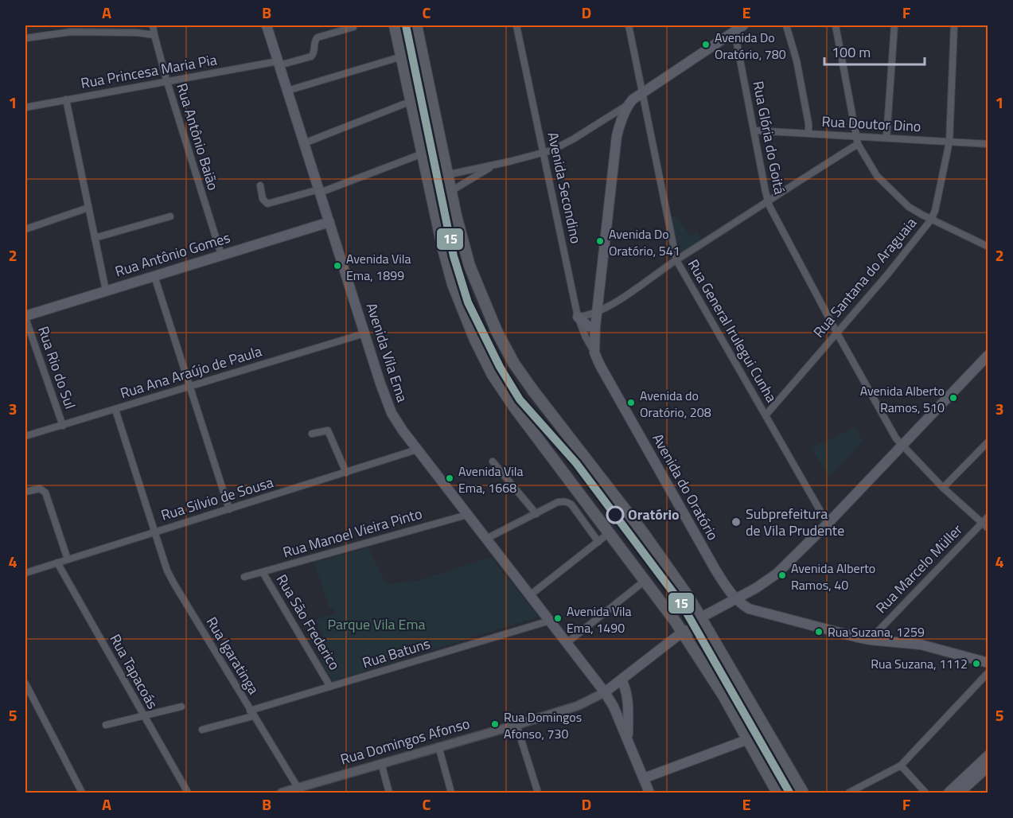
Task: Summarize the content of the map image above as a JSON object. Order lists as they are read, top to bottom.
{
  "streets": {
    "main road": [
      "Rua Antônio Gomes",
      "Avenida Vila Ema",
      "Avenida do Oratório",
      "Rua Domingos Afonso"
    ],
    "street": [
      "Rua Princesa Maria Pia",
      "Rua Doutor Dino",
      "Rua Antônio Baião",
      "Rua Glória do Goitá",
      "Avenida Secondino",
      "Rua Santana do Araguaia",
      "Rua General Irulegui Cunha",
      "Rua Rio do Sul",
      "Rua Ana Araújo de Paula",
      "Rua Silvio de Sousa",
      "Rua Manoel Vieira Pinto",
      "Rua Marcelo Müller",
      "Rua São Frederico",
      "Rua Batuns",
      "Rua Igaratinga",
      "Rua Tapacoás"
    ]
  },
  "crossings": [
    ["Rua Princesa Maria Pia", "Rua Antônio Baião"],
    ["Rua Princesa Maria Pia", "Avenida Vila Ema"],
    ["Rua Doutor Dino", "Rua Glória do Goitá"],
    ["Rua Doutor Dino", "Rua Santana do Araguaia"],
    ["Rua Antônio Baião", "Rua Antônio Gomes"],
    ["Rua Glória do Goitá", "Rua Santana do Araguaia"],
    ["Rua Glória do Goitá", "Avenida do Oratório"],
    ["Rua Glória do Goitá", "Rua Marcelo Müller"],
    ["Avenida Secondino", "Avenida do Oratório"],
    ["Rua Antônio Gomes", "Avenida Vila Ema"],
    ["Rua Antônio Gomes", "Rua Rio do Sul"],
    ["Rua Santana do Araguaia", "Rua General Irulegui Cunha"],
    ["Rua General Irulegui Cunha", "Avenida do Oratório"],
    ["Avenida Vila Ema", "Rua Ana Araújo de Paula"],
    ["Avenida Vila Ema", "Rua Silvio de Sousa"],
    ["Avenida Vila Ema", "Rua Manoel Vieira Pinto"],
    ["Avenida Vila Ema", "Rua Batuns"],
    ["Avenida Vila Ema", "Rua Domingos Afonso"],
    ["Rua Rio do Sul", "Rua Ana Araújo de Paula"],
    ["Rua Ana Araújo de Paula", "Rua Igaratinga"],
    ["Rua Silvio de Sousa", "Rua Igaratinga"],
    ["Rua Silvio de Sousa", "Rua Tapacoás"],
    ["Rua Manoel Vieira Pinto", "Rua São Frederico"],
    ["Rua São Frederico", "Rua Batuns"],
    ["Rua Batuns", "Rua Igaratinga"],
    ["Rua Igaratinga", "Rua Domingos Afonso"]
  ],
  "parks": ["Parque Vila Ema"],
  "places": [
    "Avenida Do Oratório, 780",
    "Avenida Do Oratório, 541",
    "Avenida Vila Ema, 1899",
    "Avenida Alberto Ramos, 510",
    "Avenida do Oratório, 208",
    "Avenida Vila Ema, 1668",
    "Oratório",
    "Subprefeitura de Vila Prudente",
    "Avenida Alberto Ramos, 40",
    "Avenida Vila Ema, 1490",
    "Rua Suzana, 1259",
    "Rua Suzana, 1112",
    "Rua Domingos Afonso, 730"
  ],
  "lines": ["transit line 15"],
  "scale_bar": "100 m",
  "grid": {
    "columns": [
      "A",
      "B",
      "C",
      "D",
      "E",
      "F"
    ],
    "rows": [
      "1",
      "2",
      "3",
      "4",
      "5"
    ]
  }
}
